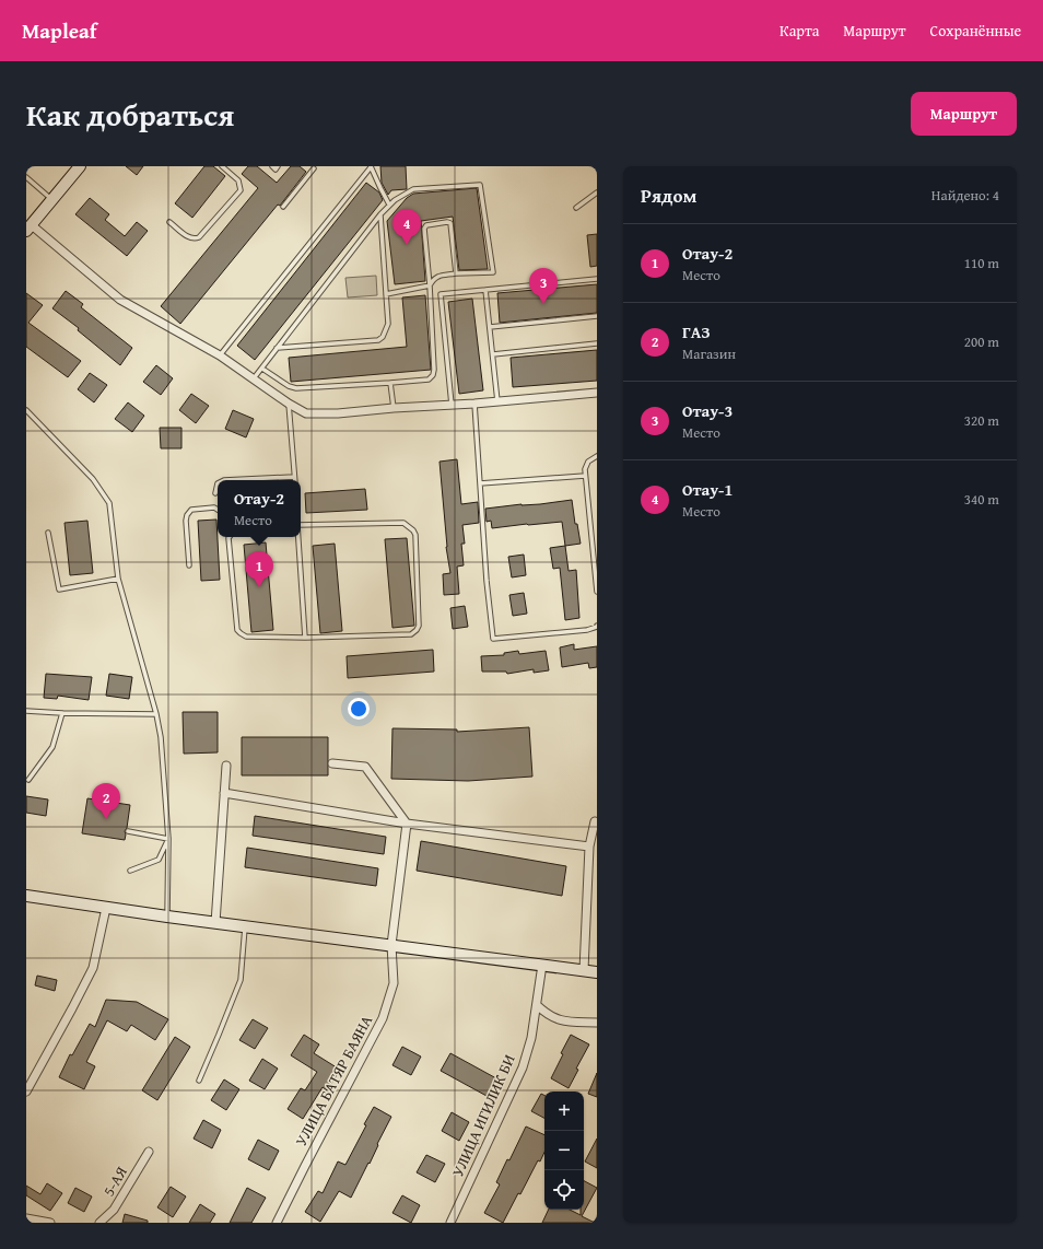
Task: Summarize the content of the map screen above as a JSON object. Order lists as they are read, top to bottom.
{
  "streets": {
    "street": ["УЛИЦА БАТЯР БАЯНА", "УЛИЦА ИГИЛИК БИ", "5-АЯ"]
  },
  "page": {
    "header": "Mapleaf",
    "nav": ["Карта", "Маршрут", "Сохранённые"],
    "title": "Как добраться",
    "buttons": "Маршрут",
    "heading": ["Рядом", "Найдено: 4"],
    "pins": [
      "4",
      "3",
      "1",
      "2"
    ],
    "list": [
      {
        "mark": "1",
        "name": "Отау-2",
        "note": "Место",
        "value": "110 m"
      },
      {
        "mark": "2",
        "name": "ГАЗ",
        "note": "Магазин",
        "value": "200 m"
      },
      {
        "mark": "3",
        "name": "Отау-3",
        "note": "Место",
        "value": "320 m"
      },
      {
        "mark": "4",
        "name": "Отау-1",
        "note": "Место",
        "value": "340 m"
      }
    ],
    "popup": ["Отау-2", "Место"],
    "map_buttons": ["+", "−"]
  }
}
